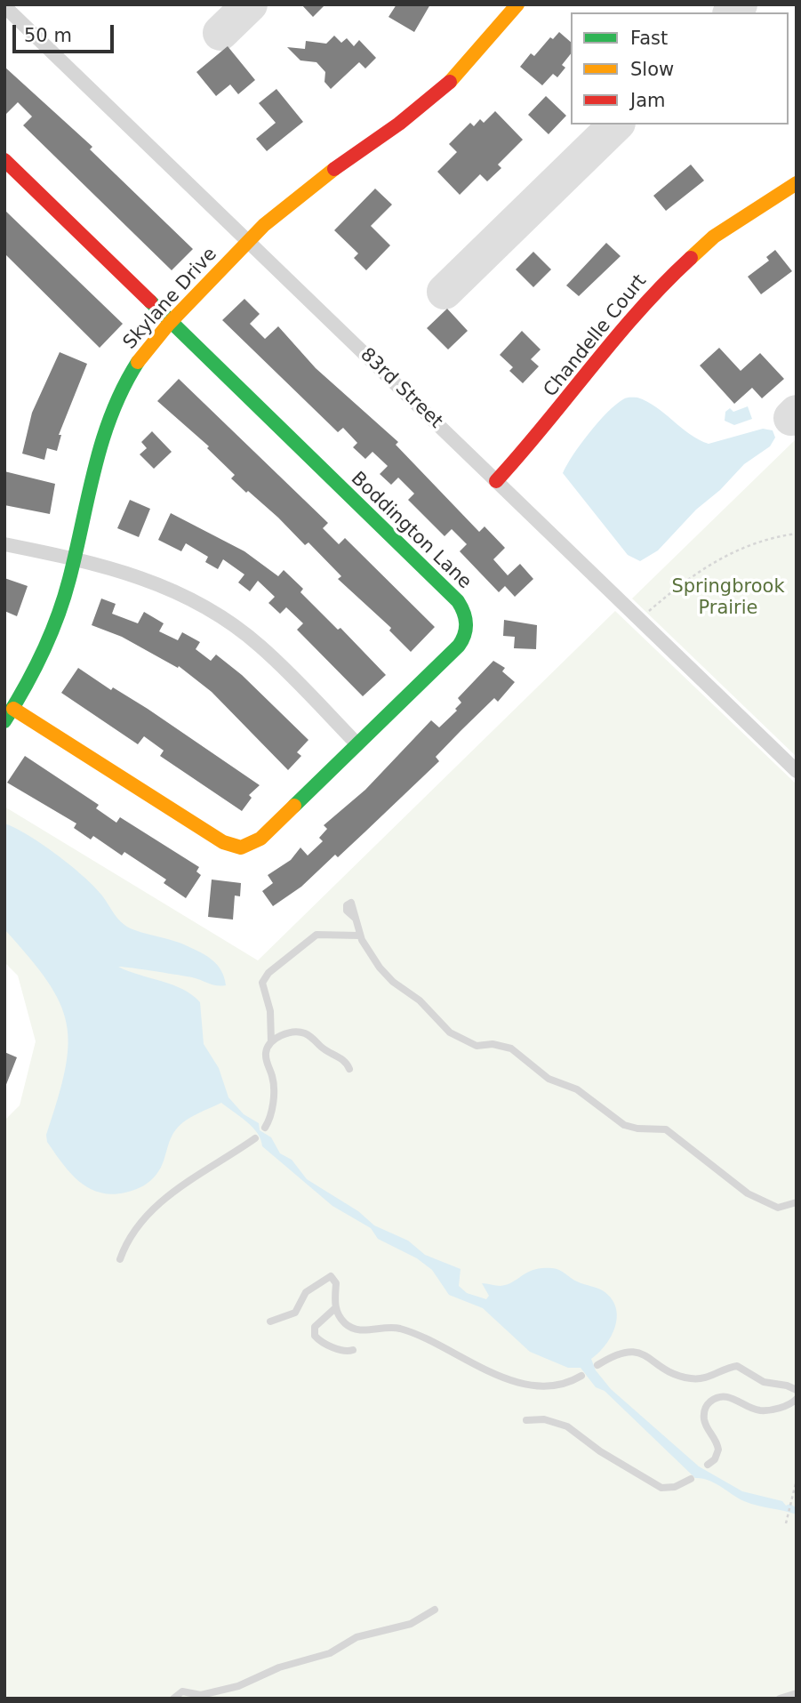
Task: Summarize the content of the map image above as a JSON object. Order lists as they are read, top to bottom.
{
  "streets": {
    "street": [
      "Skylane Drive",
      "Chandelle Court",
      "83rd Street",
      "Boddington Lane"
    ]
  },
  "crossings": [
    ["Skylane Drive", "83rd Street"],
    ["Skylane Drive", "Boddington Lane"],
    ["Chandelle Court", "83rd Street"]
  ],
  "parks": ["Springbrook Prairie"],
  "legend": ["Fast", "Slow", "Jam"],
  "scale_bar": "50 m"
}
